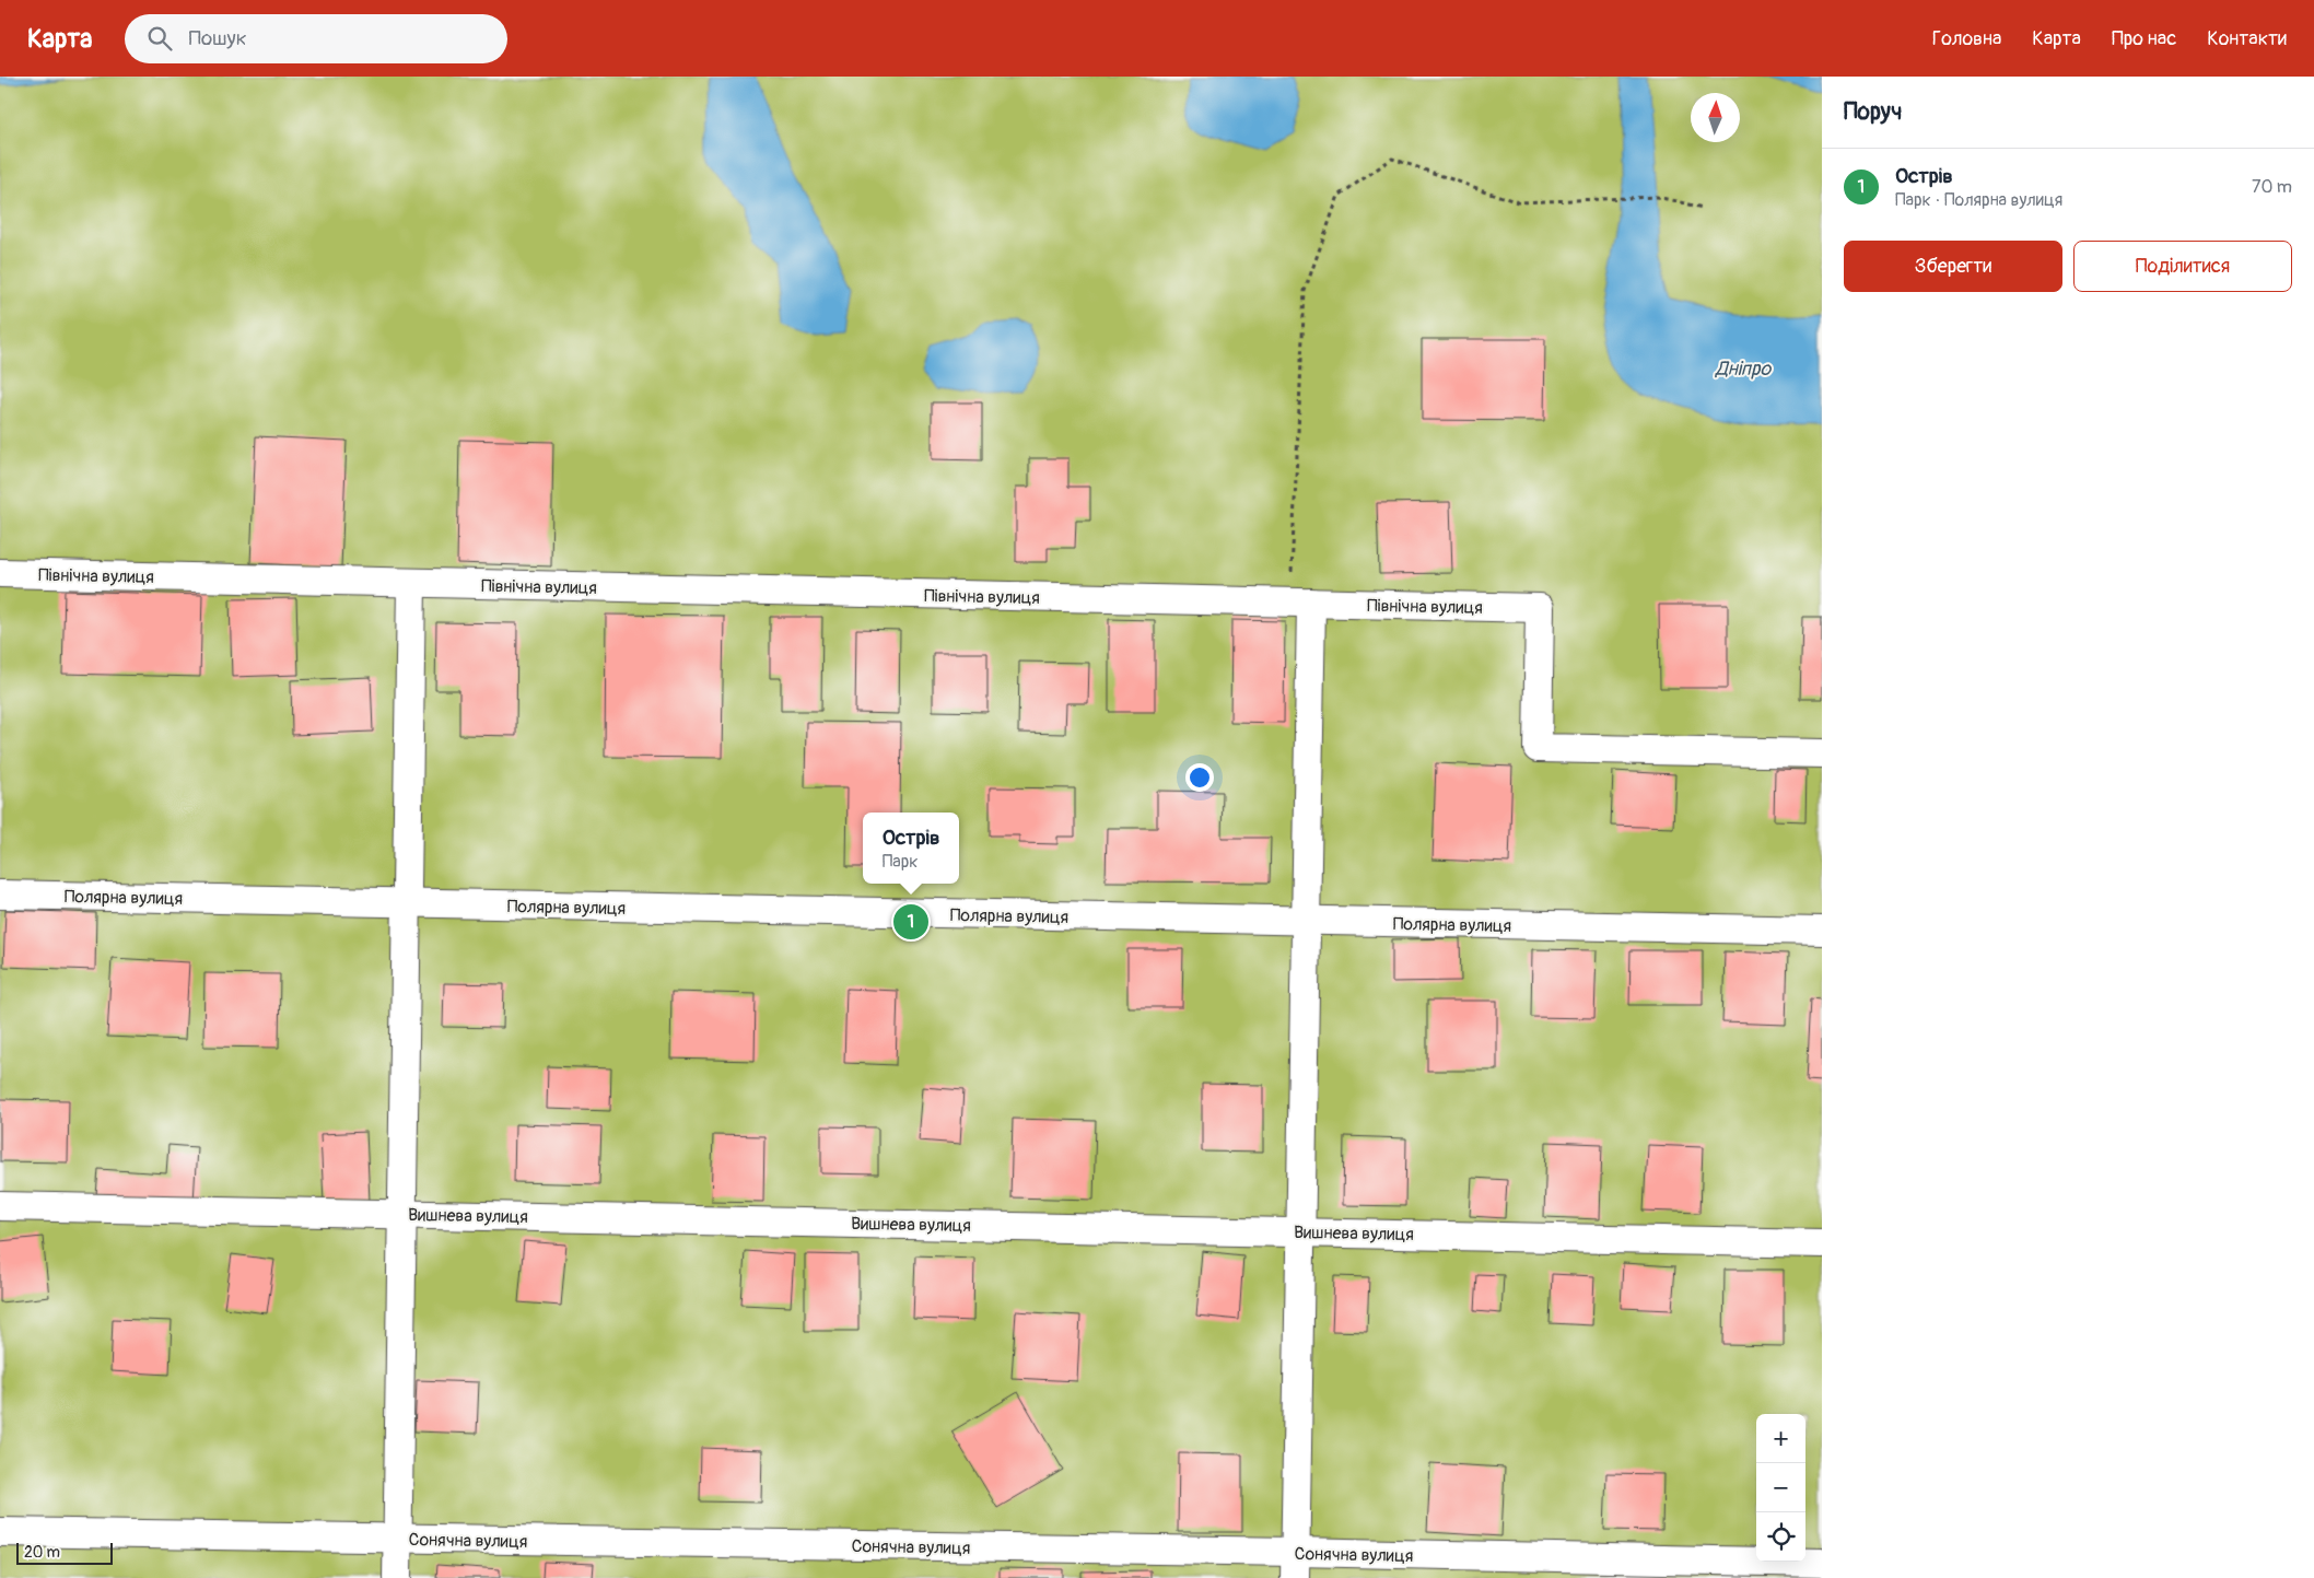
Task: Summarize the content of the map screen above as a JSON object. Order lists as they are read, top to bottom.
{
  "streets": {
    "street": [
      "Північна вулиця",
      "Полярна вулиця",
      "Вишнева вулиця",
      "Сонячна вулиця"
    ]
  },
  "water": ["Дніпро"],
  "scale_bar": "20 m",
  "north": "top",
  "page": {
    "header": "Карта",
    "search": "Пошук",
    "nav": [
      "Головна",
      "Карта",
      "Про нас",
      "Контакти"
    ],
    "heading": "Поруч",
    "list": [
      {
        "mark": "1",
        "name": "Острів",
        "note": "Парк · Полярна вулиця",
        "value": "70 m"
      }
    ],
    "buttons": ["Зберегти", "Поділитися"],
    "popup": ["Острів", "Парк"],
    "pins": "1",
    "map_buttons": ["+", "−"],
    "scale": "20 m"
  }
}
